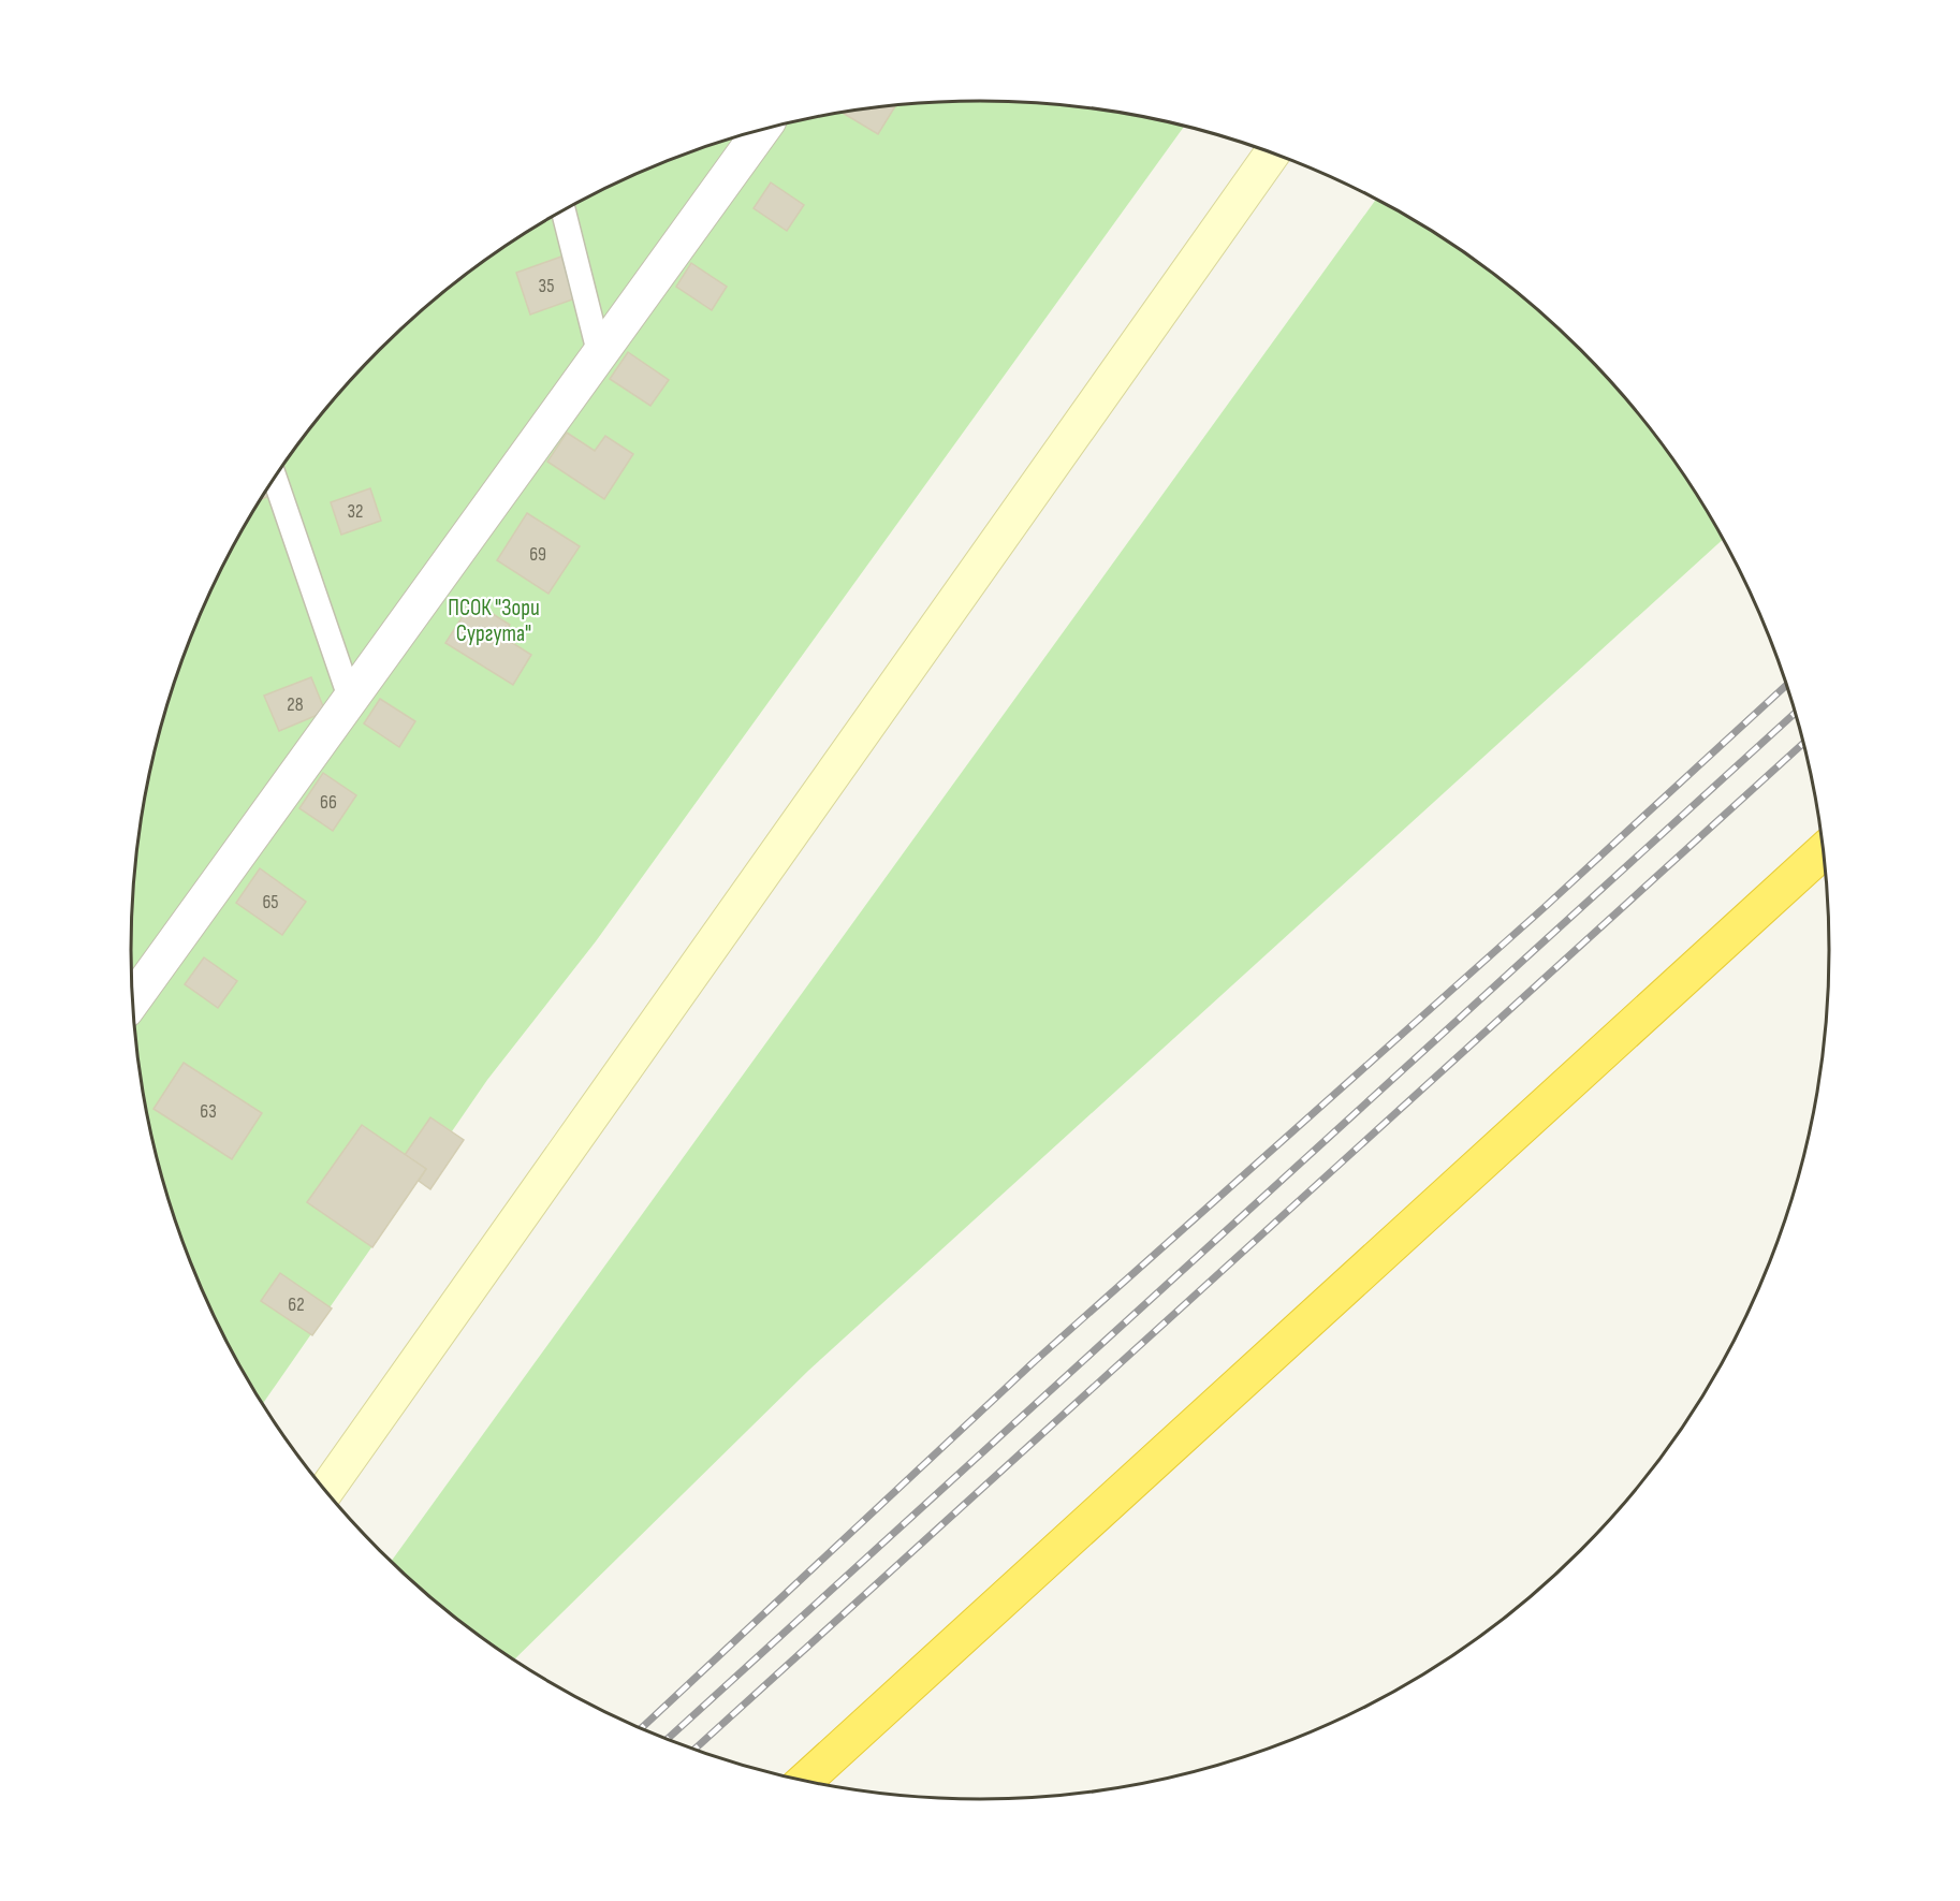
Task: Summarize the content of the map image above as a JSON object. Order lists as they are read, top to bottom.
{
  "parks": ["ПСОК \"Зори Сургута\""],
  "house_numbers": [
    "35",
    "32",
    "69",
    "28",
    "66",
    "65",
    "63",
    "62"
  ]
}
